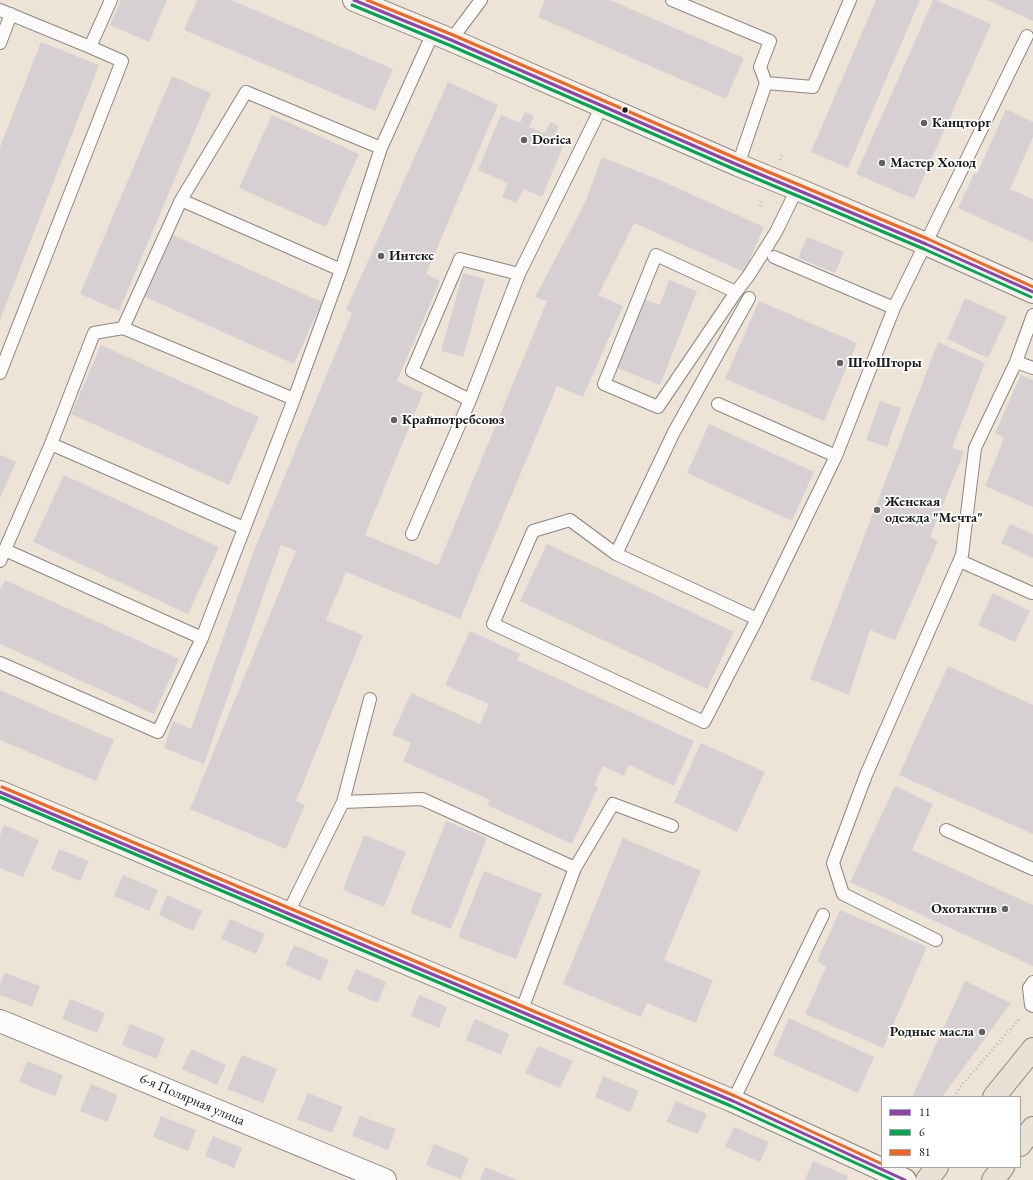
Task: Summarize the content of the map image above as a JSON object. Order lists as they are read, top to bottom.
{
  "streets": {
    "street": ["6-я Полярная улица"]
  },
  "places": [
    "Канцторг",
    "Dorica",
    "Мастер Холод",
    "Интекс",
    "ШтоШторы",
    "Крайпотребсоюз",
    "Женская одежда \"Мечта\"",
    "Охотактив",
    "Родные масла"
  ],
  "lines": ["transit line 11", "transit line 81", "transit line 6"],
  "legend": ["11", "6", "81"]
}
